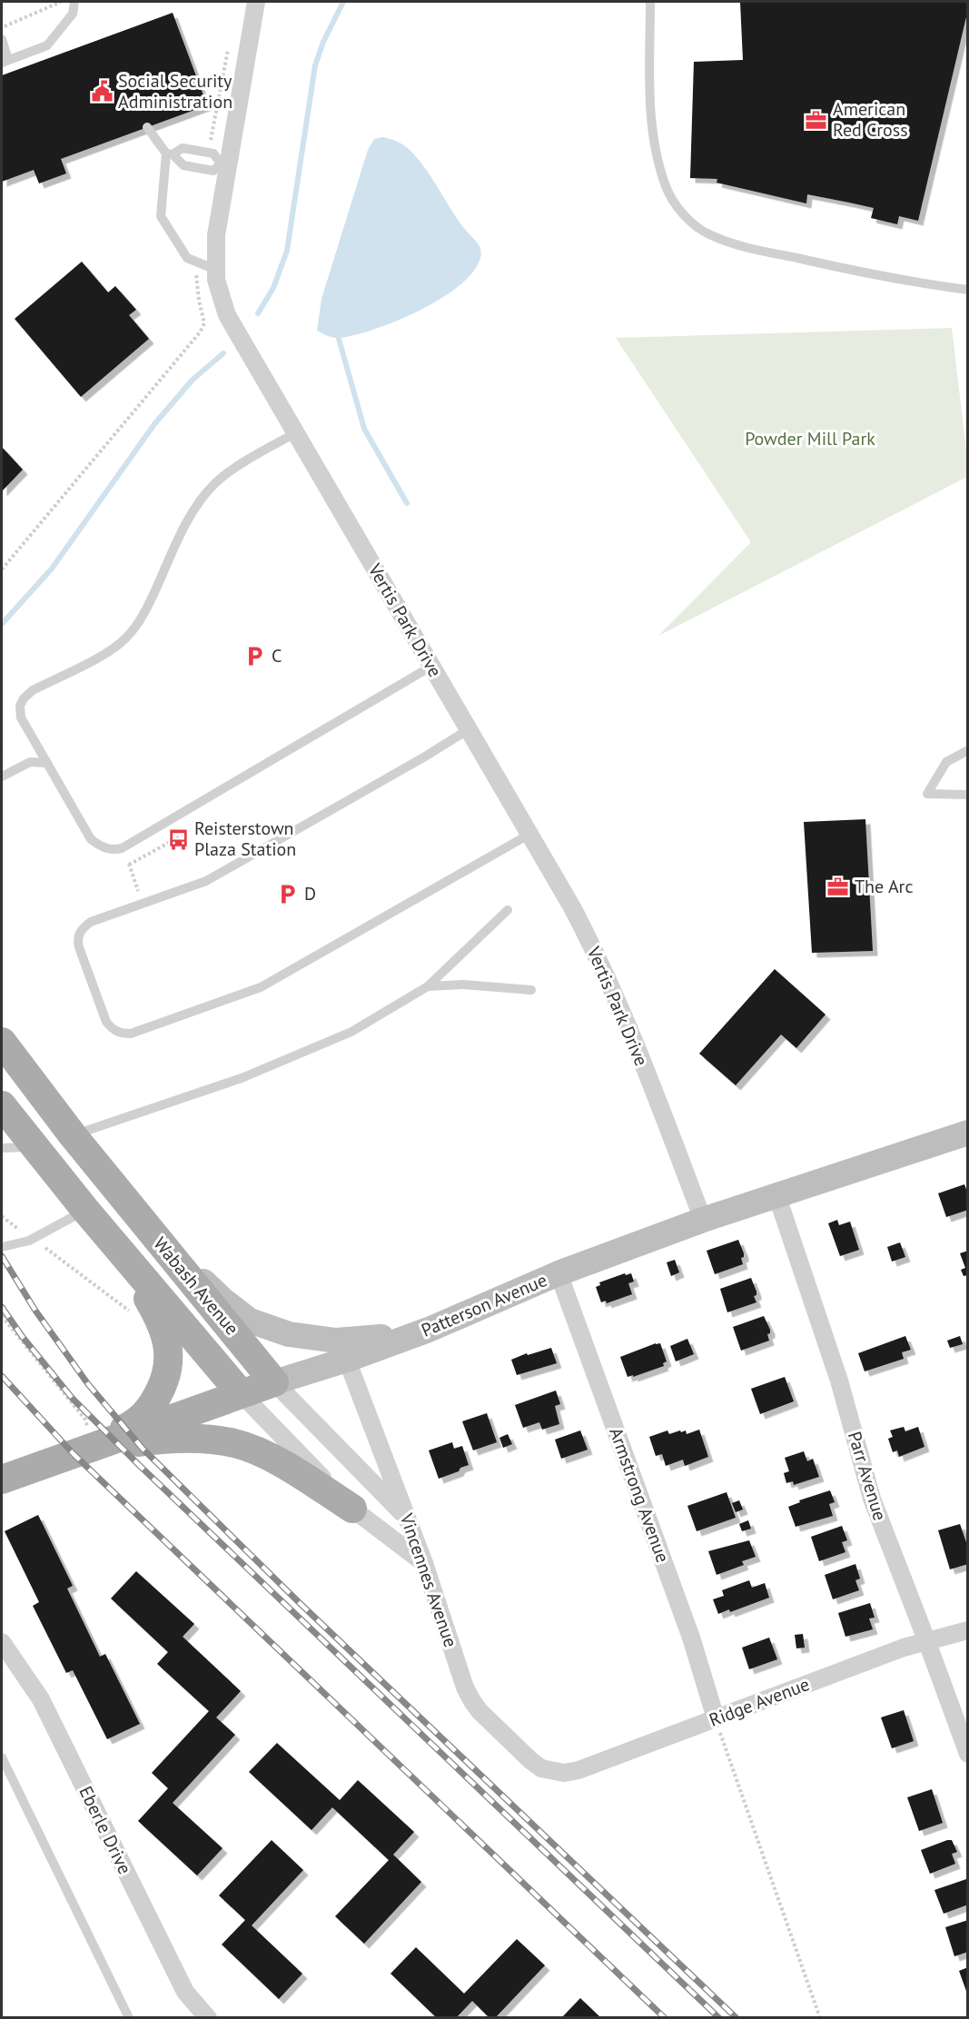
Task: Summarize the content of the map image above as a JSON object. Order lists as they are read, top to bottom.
{
  "streets": {
    "main road": ["Wabash Avenue", "Patterson Avenue"],
    "street": [
      "Vertis Park Drive",
      "Parr Avenue",
      "Armstrong Avenue",
      "Vincennes Avenue",
      "Ridge Avenue",
      "Eberle Drive"
    ]
  },
  "crossings": [
    ["Vertis Park Drive", "Patterson Avenue"],
    ["Wabash Avenue", "Patterson Avenue"],
    ["Wabash Avenue", "Vincennes Avenue"],
    ["Patterson Avenue", "Parr Avenue"],
    ["Patterson Avenue", "Armstrong Avenue"],
    ["Patterson Avenue", "Vincennes Avenue"],
    ["Parr Avenue", "Ridge Avenue"],
    ["Armstrong Avenue", "Ridge Avenue"],
    ["Vincennes Avenue", "Ridge Avenue"]
  ],
  "parks": ["Powder Mill Park"],
  "places": {
    "public building": ["Social Security Administration"],
    "office": ["American Red Cross", "The Arc"],
    "parking": ["C", "D"],
    "bus stop": ["Reisterstown Plaza Station"]
  }
}
